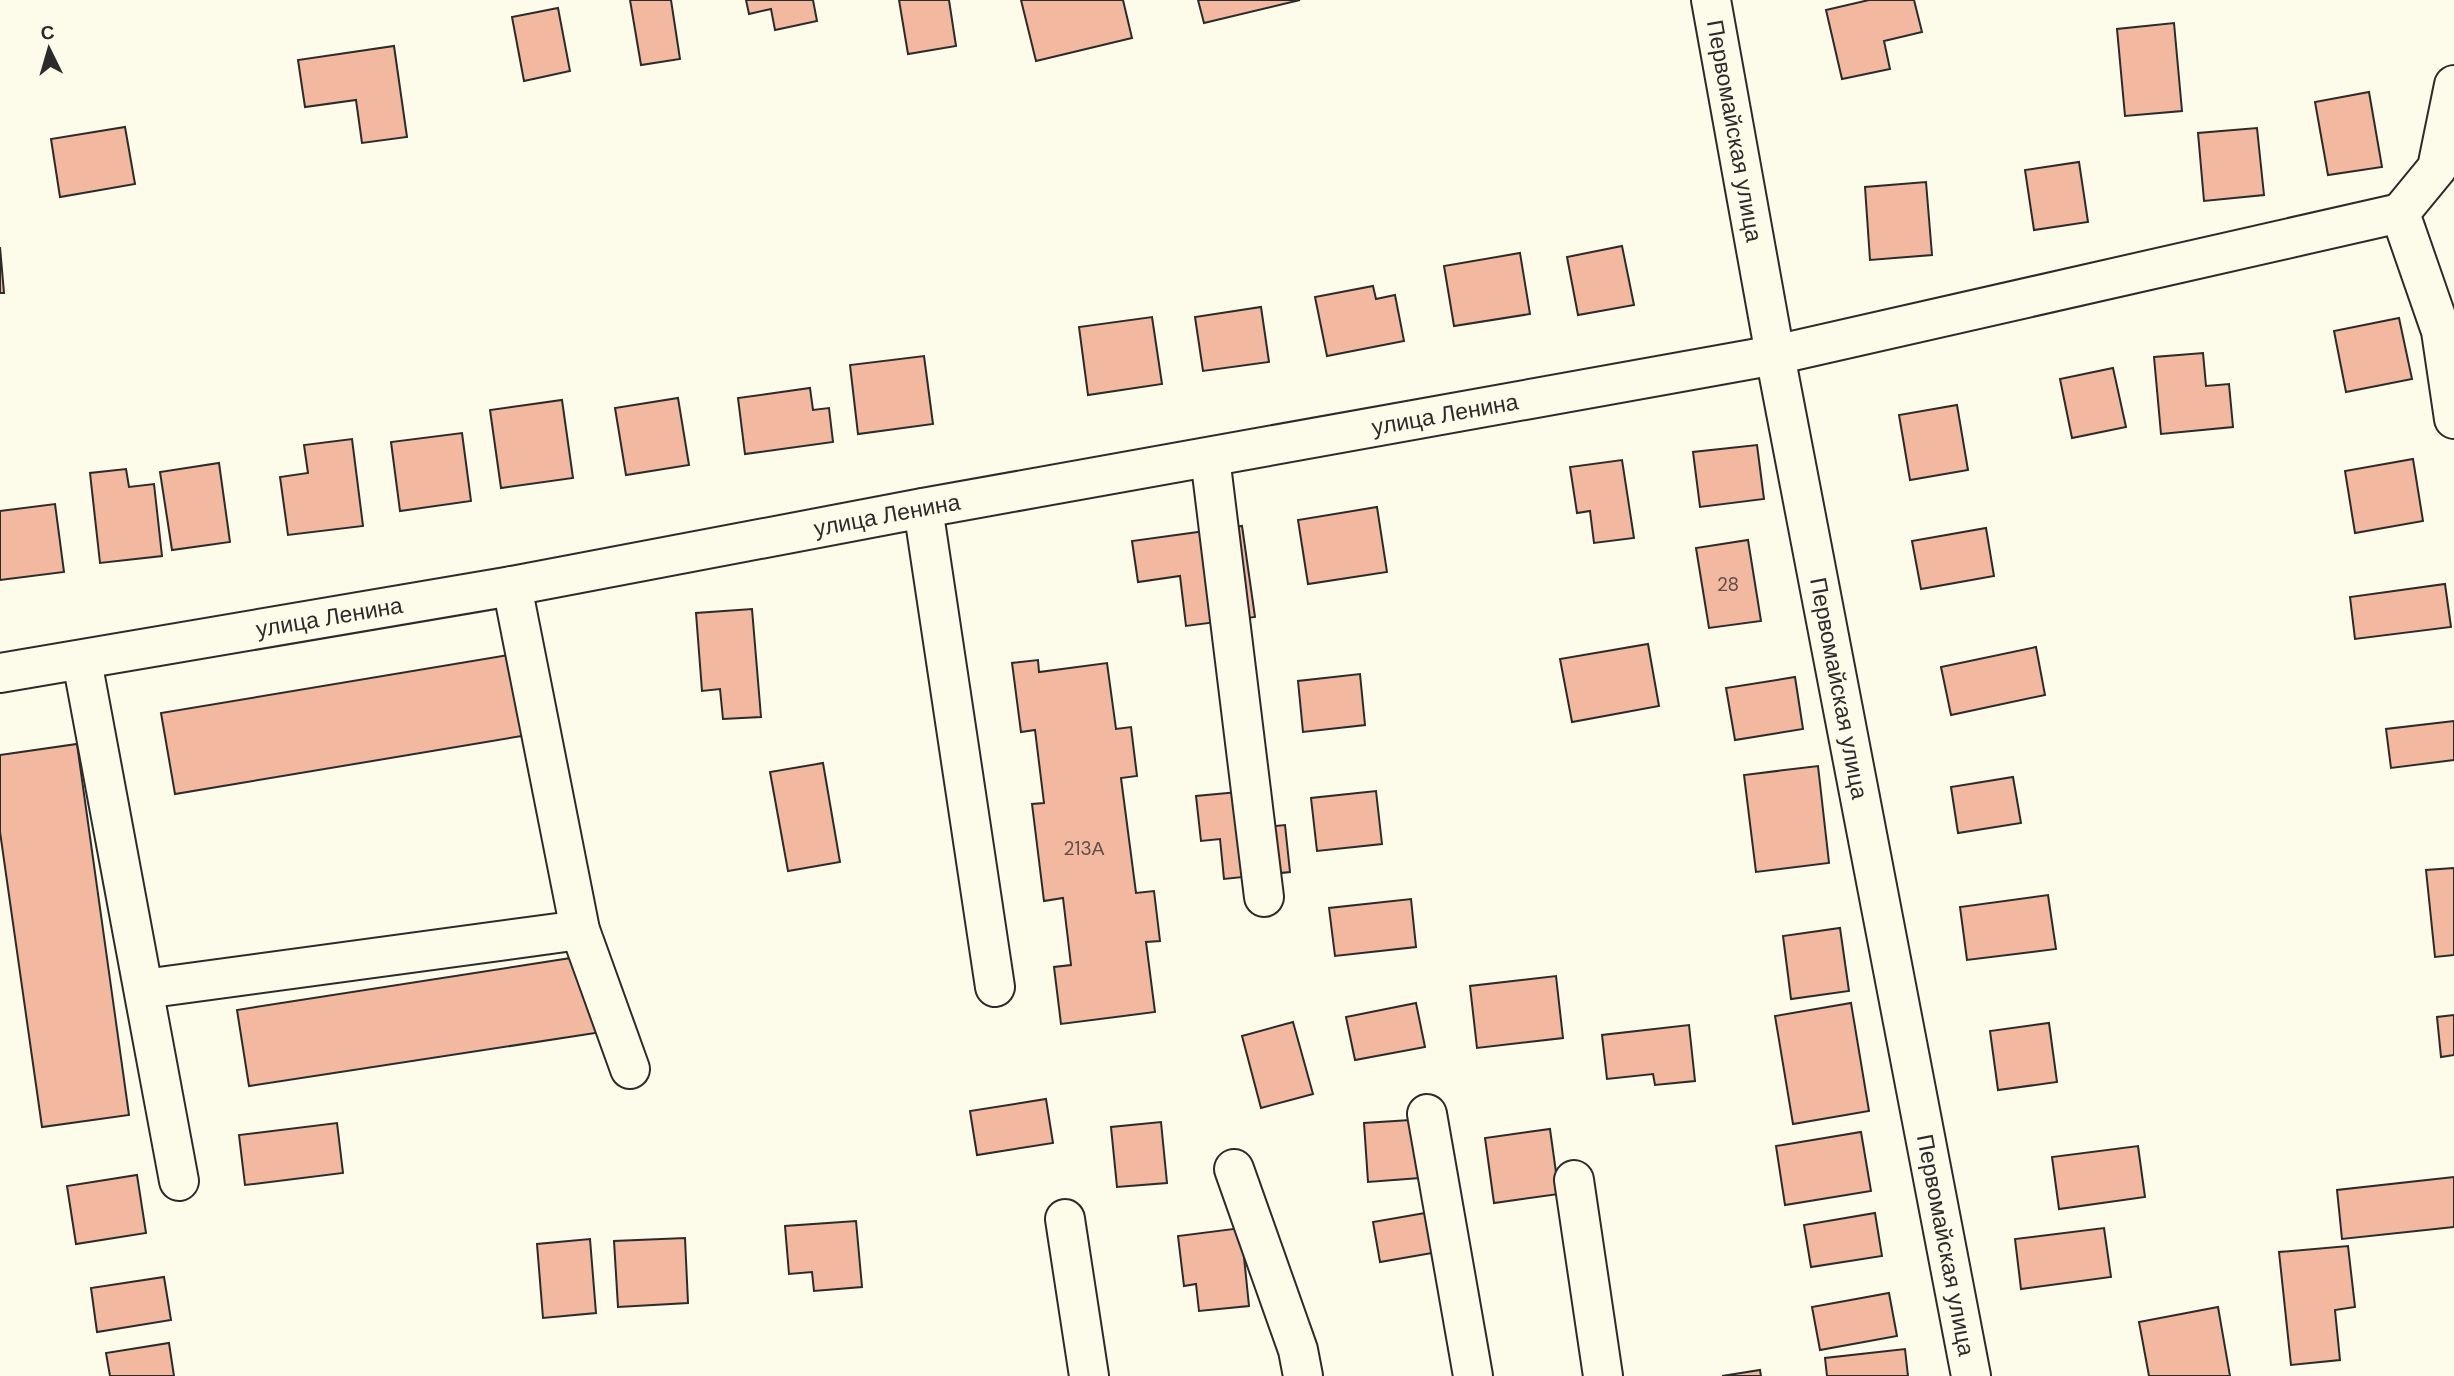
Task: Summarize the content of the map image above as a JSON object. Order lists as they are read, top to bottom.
{
  "streets": {
    "street": ["Первомайская улица", "улица Ленина"]
  },
  "crossings": [
    ["Первомайская улица", "улица Ленина"]
  ],
  "house_numbers": ["28", "213А"],
  "north": "top"
}
